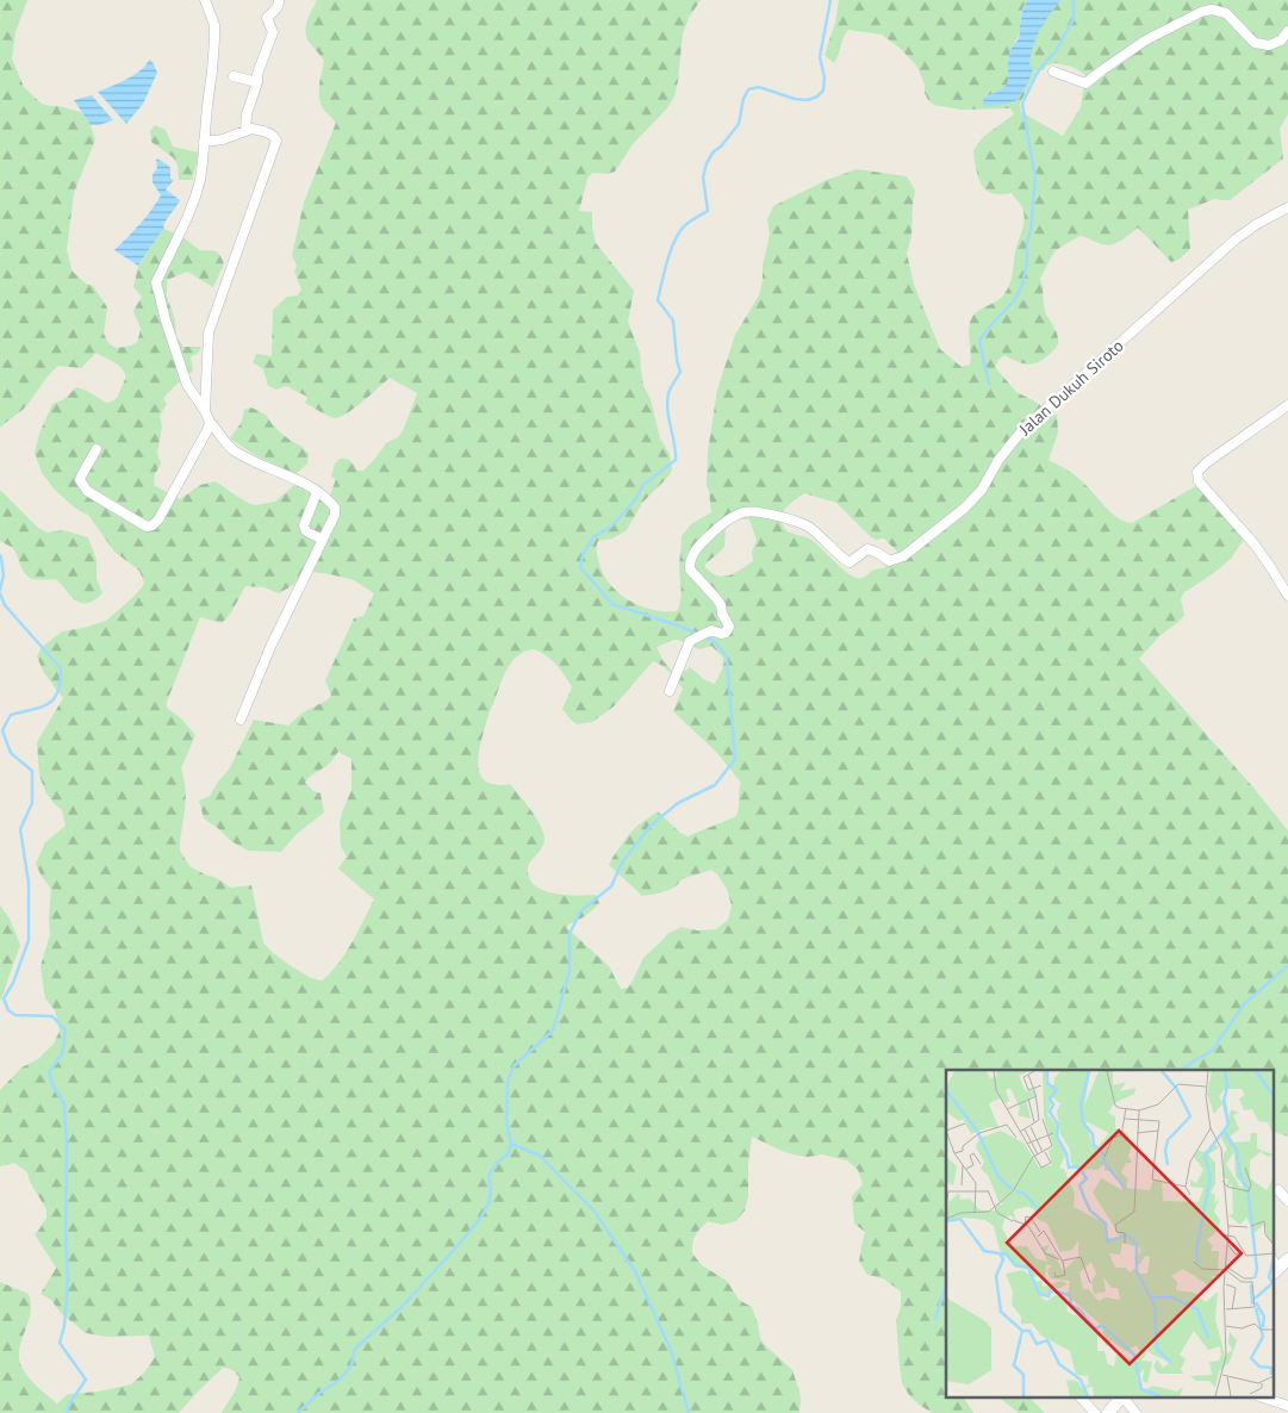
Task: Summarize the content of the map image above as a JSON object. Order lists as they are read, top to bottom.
{
  "streets": {
    "street": ["Jalan Dukuh Siroto"]
  }
}
